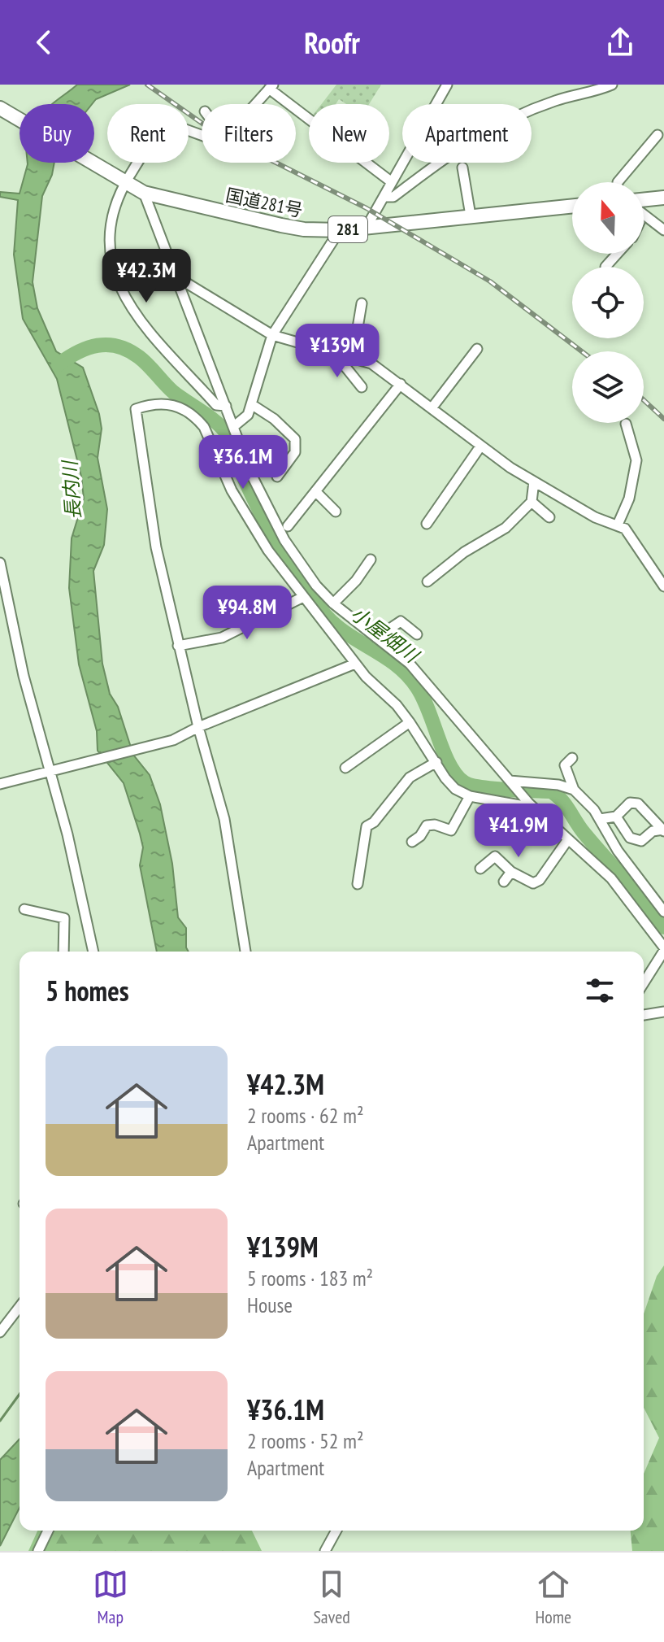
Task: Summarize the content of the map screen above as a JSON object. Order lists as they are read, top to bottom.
{
  "streets": {
    "highway": ["国道281号", "281"]
  },
  "water": ["長内川", "小屋畑川"],
  "north": "top",
  "page": {
    "header": "Roofr",
    "chip": [
      "Buy",
      "Rent",
      "Filters",
      "New",
      "Apartment"
    ],
    "price": [
      "¥42.3M",
      "¥139M",
      "¥36.1M",
      "¥94.8M",
      "¥41.9M"
    ],
    "heading": "5 homes",
    "list": [
      {
        "name": "¥42.3M",
        "note": "2 rooms · 62 m² · Apartment"
      },
      {
        "name": "¥139M",
        "note": "5 rooms · 183 m² · House"
      },
      {
        "name": "¥36.1M",
        "note": "2 rooms · 52 m² · Apartment"
      }
    ],
    "tabs": ["Map", "Saved", "Home"]
  }
}
